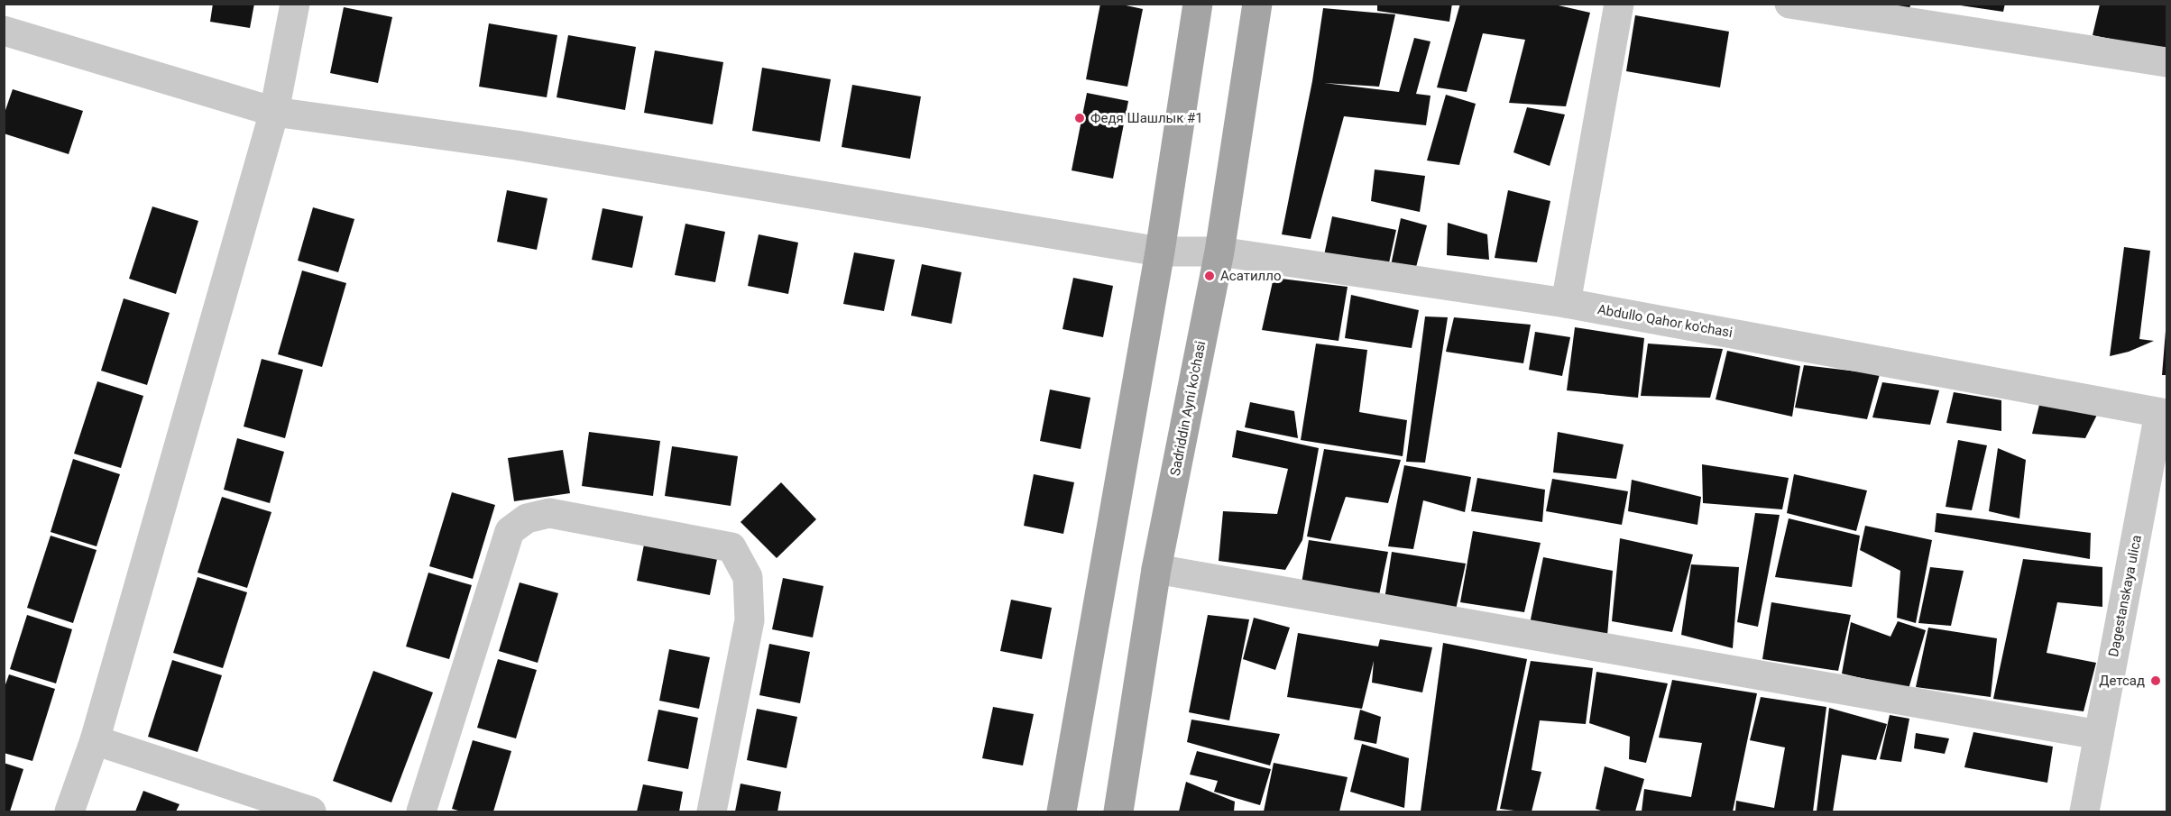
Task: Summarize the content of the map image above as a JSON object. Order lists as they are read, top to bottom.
{
  "streets": {
    "main road": ["Sadriddin Ayni ko'chasi"],
    "street": ["Abdullo Qahor ko'chasi", "Dagestanskaya ulica"]
  },
  "crossings": [
    ["Abdullo Qahor ko'chasi", "Sadriddin Ayni ko'chasi"],
    ["Abdullo Qahor ko'chasi", "Dagestanskaya ulica"]
  ],
  "places": ["Федя Шашлык #1", "Асатилло", "Детсад"]
}
